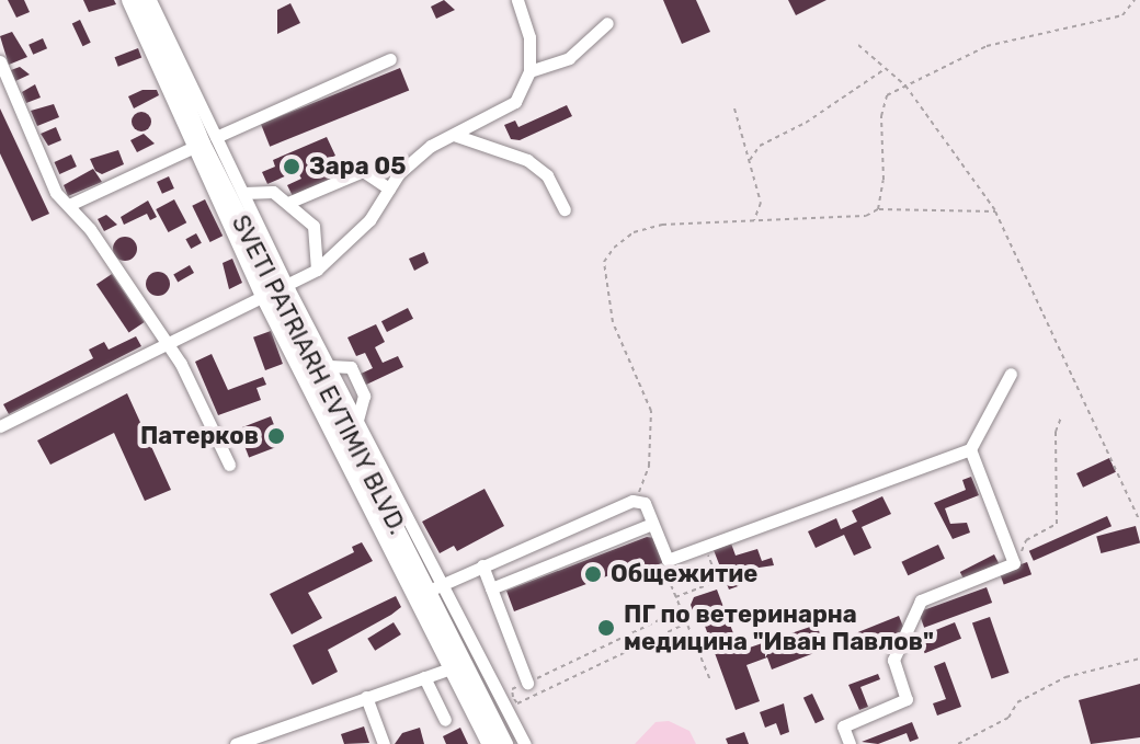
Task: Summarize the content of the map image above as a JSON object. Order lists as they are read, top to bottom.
{
  "streets": {
    "main road": ["SVETI PATRIARH EVTIMIY BLVD."]
  },
  "places": [
    "Зара 05",
    "Патерков",
    "Общежитие",
    "ПГ по ветеринарна медицина \"Иван Павлов\""
  ]
}
